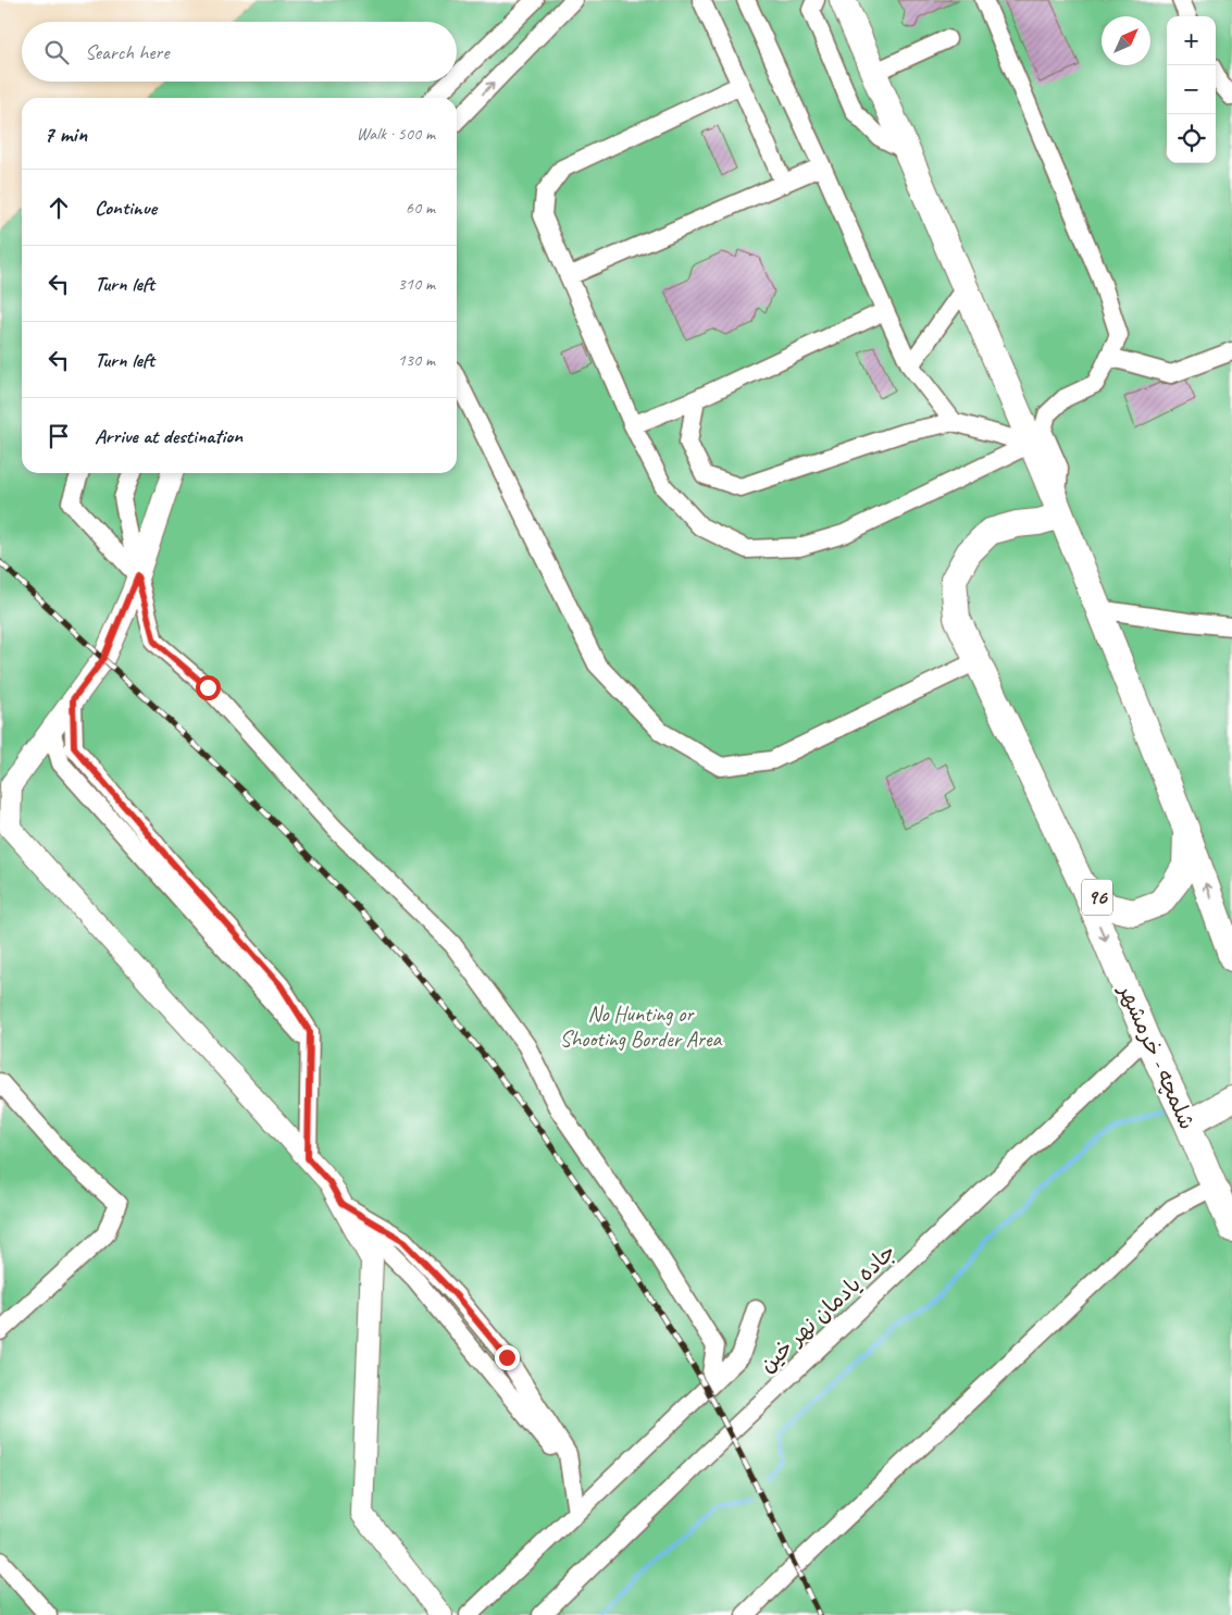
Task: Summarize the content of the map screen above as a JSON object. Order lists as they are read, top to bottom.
{
  "streets": {
    "highway": ["96", "شلمچه - خرمشهر"],
    "street": ["جاده یادمان نهر خین"]
  },
  "crossings": [
    ["96", "شلمچه - خرمشهر"],
    ["شلمچه - خرمشهر", "جاده یادمان نهر خین"]
  ],
  "parks": ["No Hunting or Shooting Border Area"],
  "north": "top right",
  "page": {
    "map_buttons": ["+", "−"],
    "search": "Search here",
    "heading": ["7 min", "Walk · 500 m"],
    "list": [
      ["Continue", "60 m"],
      ["Turn left", "310 m"],
      ["Turn left", "130 m"],
      "Arrive at destination"
    ]
  }
}
